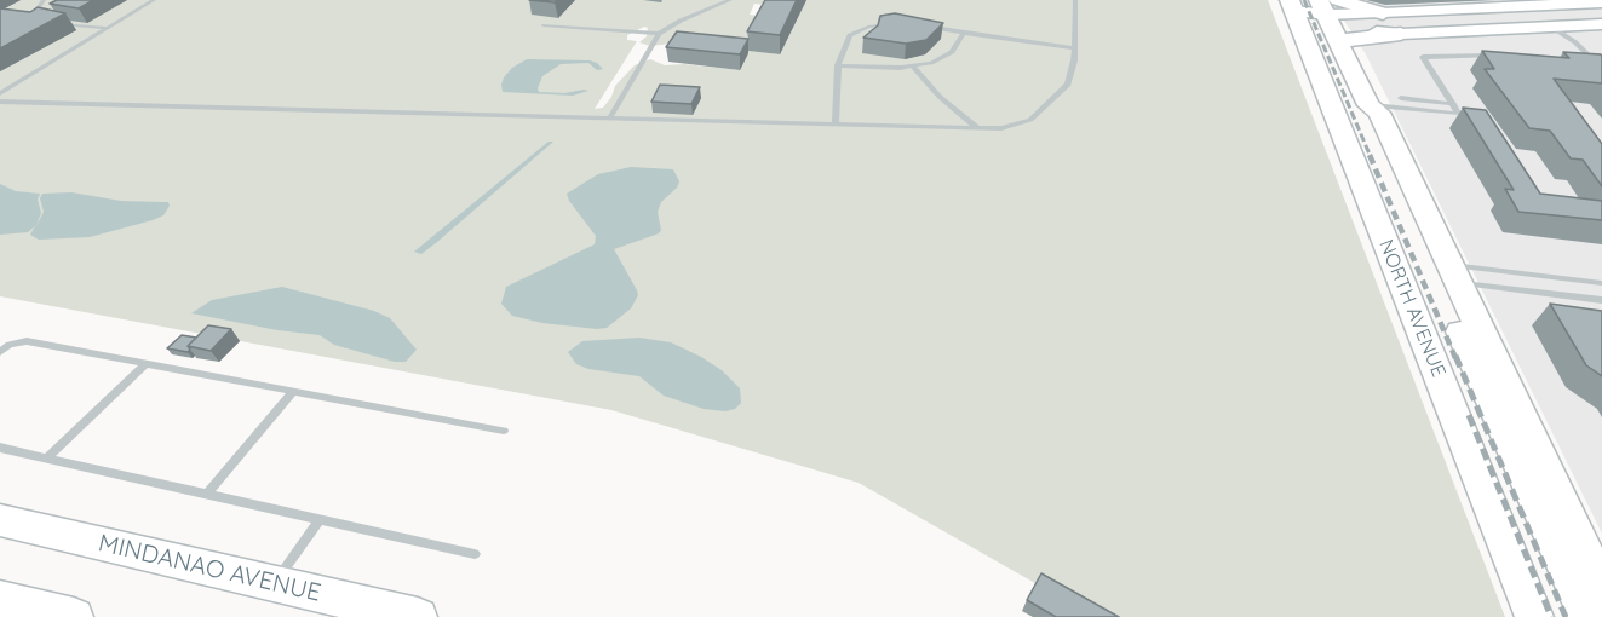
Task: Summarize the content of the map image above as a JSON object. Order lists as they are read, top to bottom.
{
  "streets": {
    "main road": ["NORTH AVENUE", "MINDANAO AVENUE"]
  }
}
